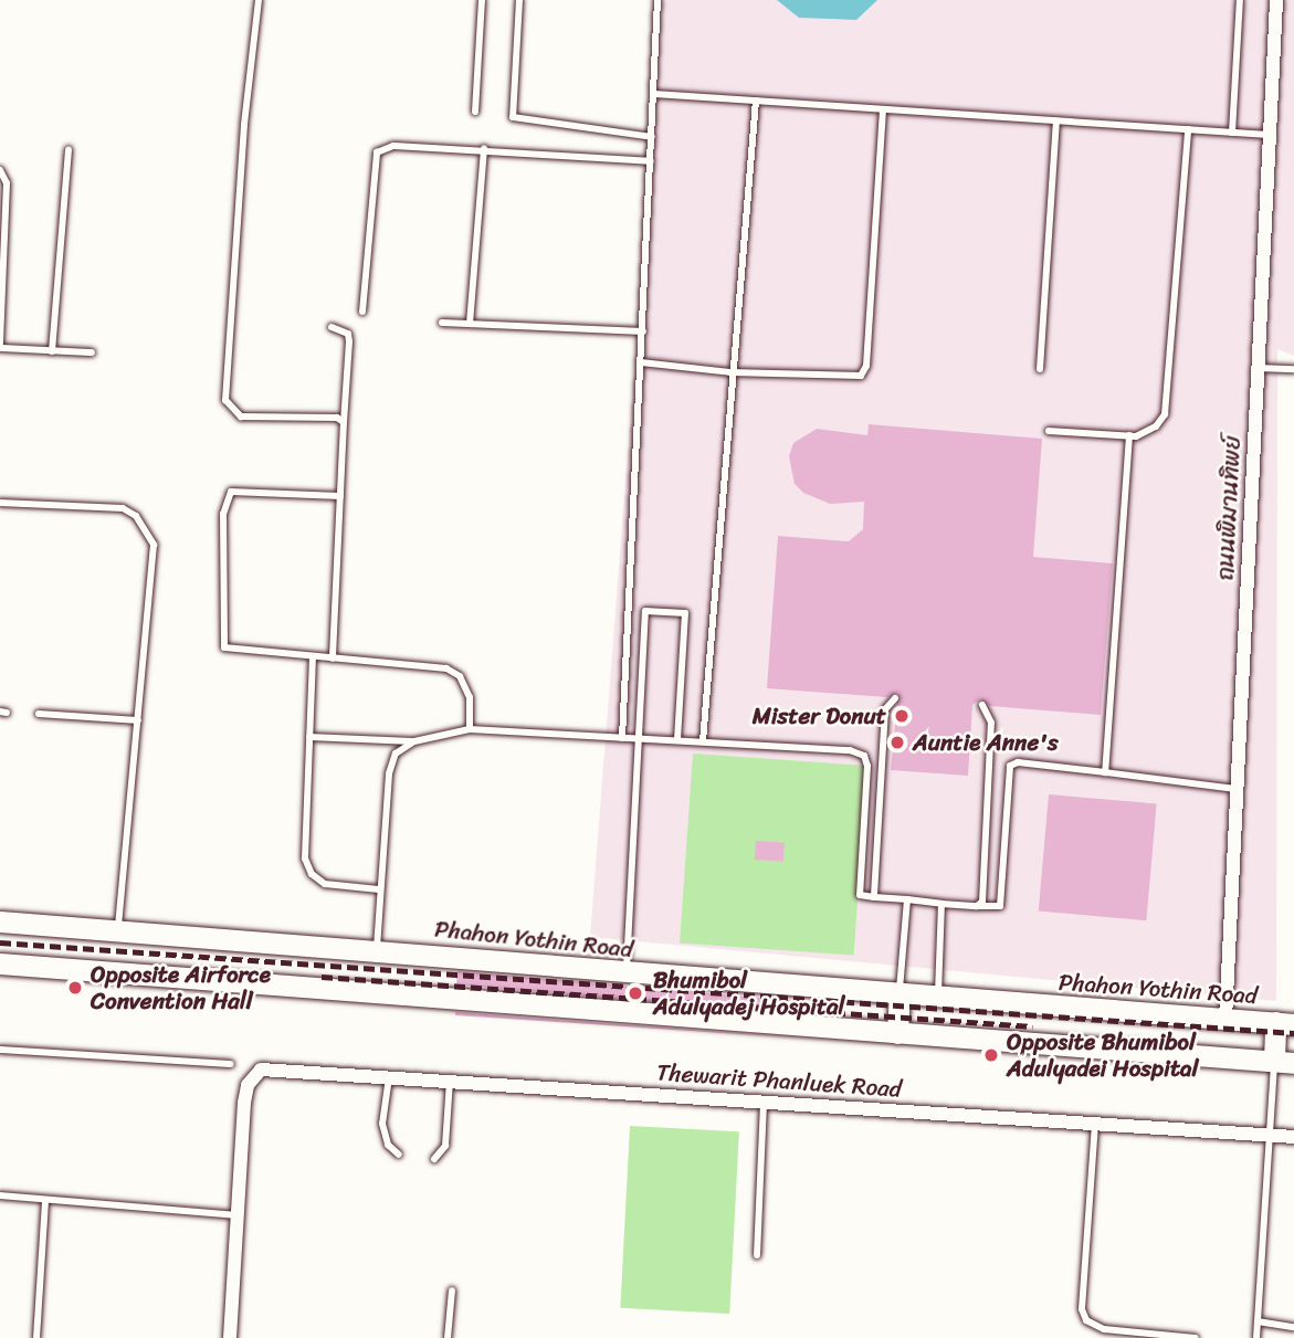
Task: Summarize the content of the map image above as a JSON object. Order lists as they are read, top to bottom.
{
  "streets": {
    "main road": ["Phahon Yothin Road"],
    "street": ["ถนนพิมานทิพย์", "Thewarit Phanluek Road"]
  },
  "crossings": [
    ["ถนนพิมานทิพย์", "Phahon Yothin Road"]
  ],
  "places": [
    "Mister Donut",
    "Auntie Anne's",
    "Opposite Airforce Convention Hall",
    "Bhumibol Adulyadej Hospital",
    "Opposite Bhumibol Adulyadei Hospital"
  ]
}
